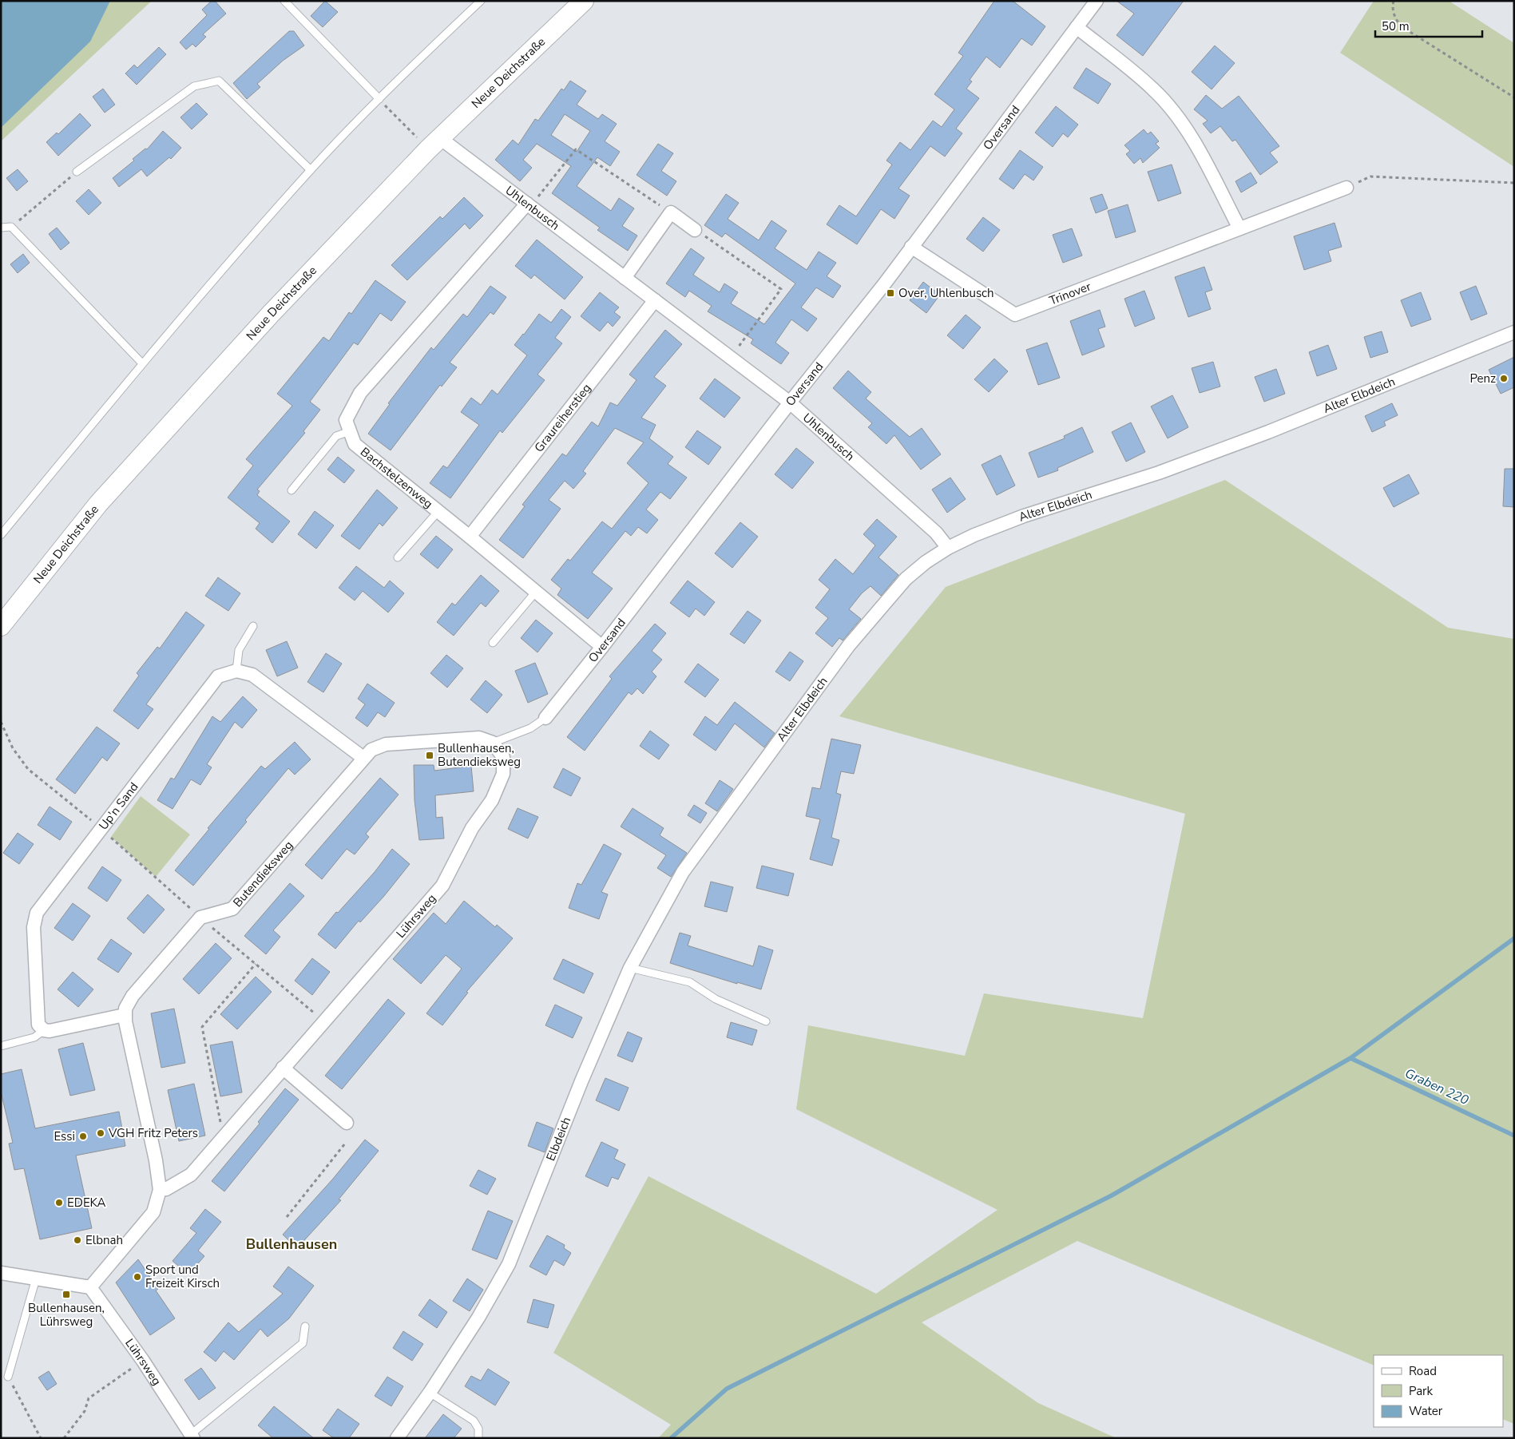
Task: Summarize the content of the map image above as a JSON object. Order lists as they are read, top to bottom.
{
  "streets": {
    "street": [
      "Neue Deichstraße",
      "Oversand",
      "Uhlenbusch",
      "Trinover",
      "Alter Elbdeich",
      "Graureiherstieg",
      "Bachstelzenweg",
      "Up'n Sand",
      "Butendieksweg",
      "Lührsweg",
      "Elbdeich"
    ]
  },
  "crossings": [
    ["Neue Deichstraße", "Uhlenbusch"],
    ["Oversand", "Uhlenbusch"],
    ["Oversand", "Trinover"],
    ["Oversand", "Bachstelzenweg"],
    ["Oversand", "Butendieksweg"],
    ["Oversand", "Lührsweg"],
    ["Uhlenbusch", "Alter Elbdeich"],
    ["Uhlenbusch", "Graureiherstieg"],
    ["Alter Elbdeich", "Elbdeich"],
    ["Graureiherstieg", "Bachstelzenweg"],
    ["Butendieksweg", "Lührsweg"]
  ],
  "districts": ["Bullenhausen"],
  "water": ["Graben 220"],
  "places": {
    "transit": ["Over, Uhlenbusch", "Bullenhausen, Butendieksweg", "Bullenhausen, Lührsweg"],
    "other": [
      "Penz",
      "VGH Fritz Peters",
      "Essi",
      "EDEKA",
      "Elbnah",
      "Sport und Freizeit Kirsch"
    ]
  },
  "legend": ["Road", "Park", "Water"],
  "scale_bar": "50 m"
}
